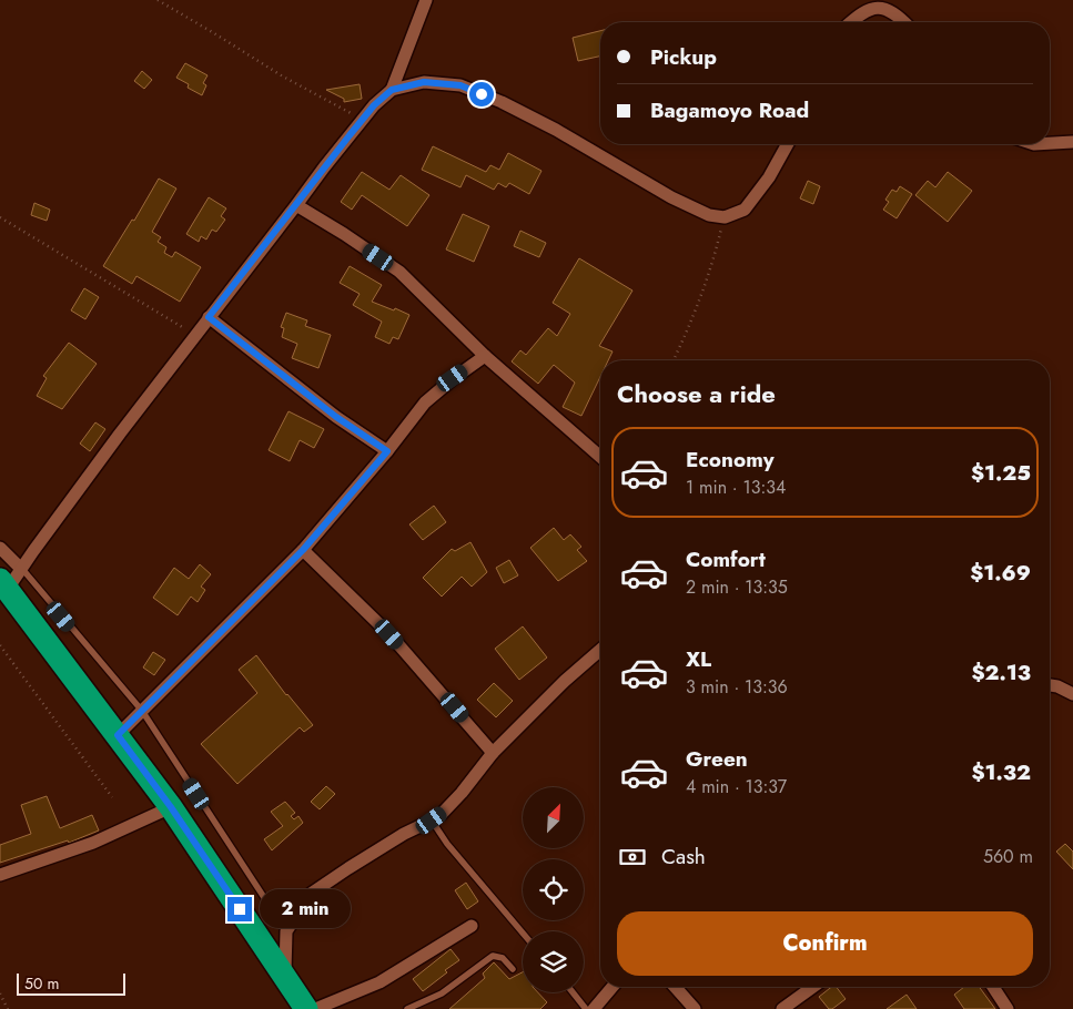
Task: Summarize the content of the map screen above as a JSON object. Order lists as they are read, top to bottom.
{
  "scale_bar": "50 m",
  "north": "top right",
  "page": {
    "banner": ["Pickup", "Bagamoyo Road"],
    "heading": "Choose a ride",
    "list": [
      {
        "name": "Economy",
        "note": "1 min · 13:34",
        "value": "$1.25"
      },
      {
        "name": "Comfort",
        "note": "2 min · 13:35",
        "value": "$1.69"
      },
      {
        "name": "XL",
        "note": "3 min · 13:36",
        "value": "$2.13"
      },
      {
        "name": "Green",
        "note": "4 min · 13:37",
        "value": "$1.32"
      }
    ],
    "pay": ["Cash", "560 m"],
    "bubble": "2 min",
    "buttons": "Confirm",
    "scale": "50 m"
  }
}
